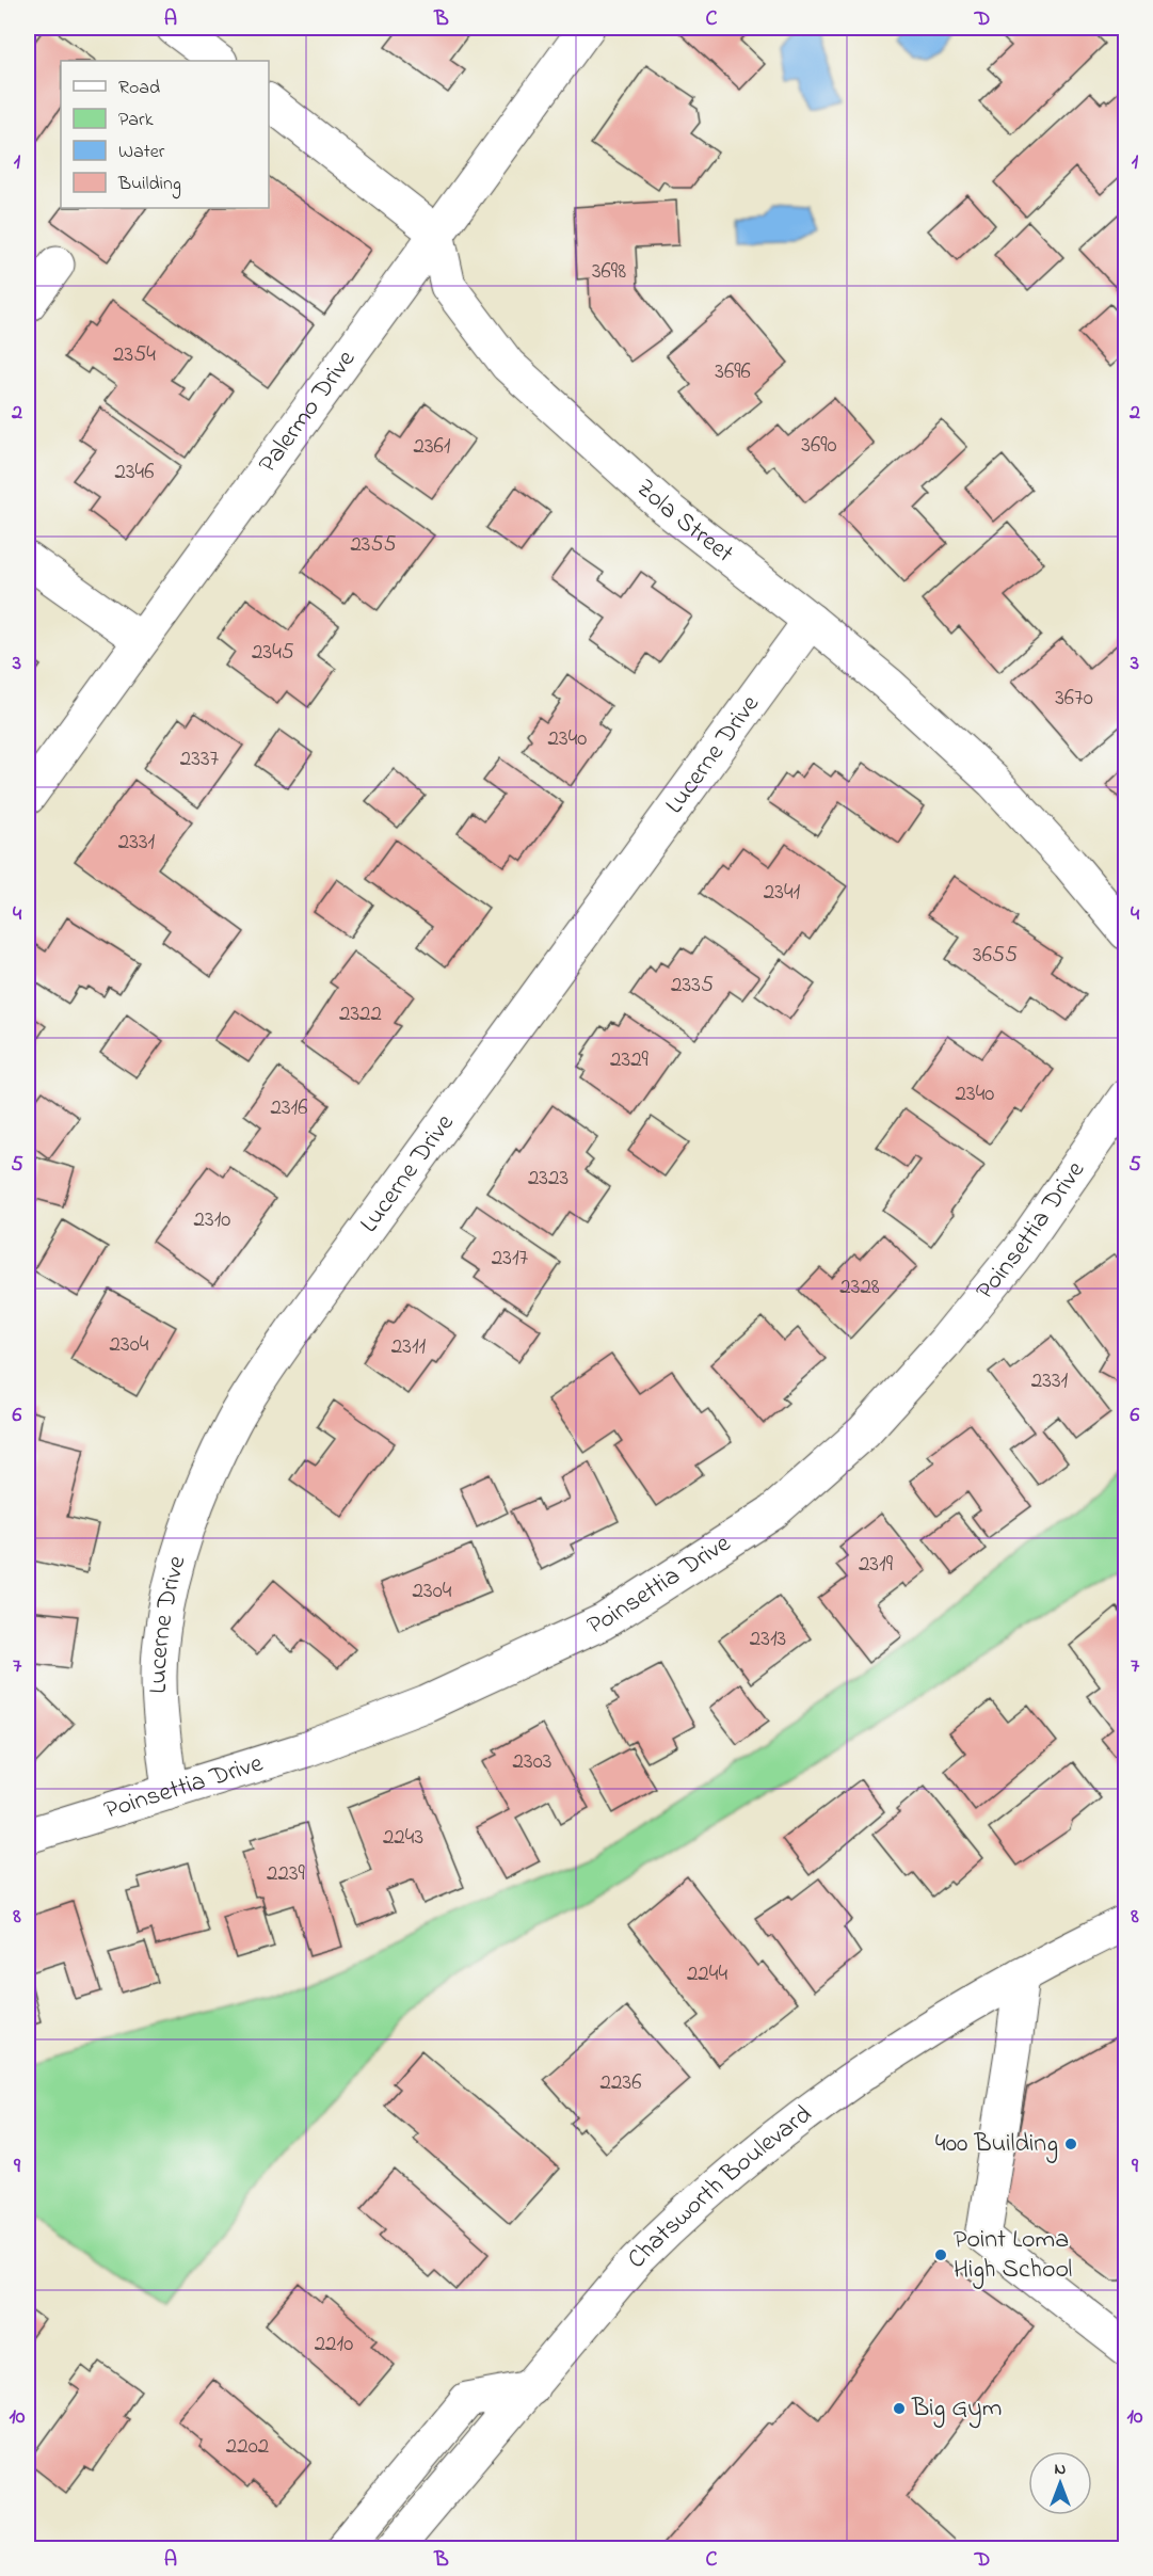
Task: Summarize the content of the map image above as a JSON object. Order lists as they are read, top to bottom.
{
  "streets": {
    "street": [
      "Palermo Drive",
      "Zola Street",
      "Lucerne Drive",
      "Poinsettia Drive",
      "Chatsworth Boulevard"
    ]
  },
  "crossings": [
    ["Palermo Drive", "Zola Street"],
    ["Zola Street", "Lucerne Drive"],
    ["Lucerne Drive", "Poinsettia Drive"]
  ],
  "places": ["400 Building", "Point Loma High School", "Big Gym"],
  "house_numbers": [
    "3698",
    "2354",
    "3696",
    "3690",
    "2361",
    "2346",
    "2355",
    "2345",
    "3670",
    "2340",
    "2337",
    "2331",
    "2341",
    "3655",
    "2335",
    "2322",
    "2329",
    "2340",
    "2316",
    "2323",
    "2310",
    "2317",
    "2328",
    "2304",
    "2311",
    "2331",
    "2319",
    "2304",
    "2313",
    "2303",
    "2243",
    "2239",
    "2244",
    "2236",
    "2210",
    "2202"
  ],
  "legend": [
    "Road",
    "Park",
    "Water",
    "Building"
  ],
  "north": "top",
  "grid": {
    "columns": [
      "A",
      "B",
      "C",
      "D"
    ],
    "rows": [
      "1",
      "2",
      "3",
      "4",
      "5",
      "6",
      "7",
      "8",
      "9",
      "10"
    ]
  }
}
